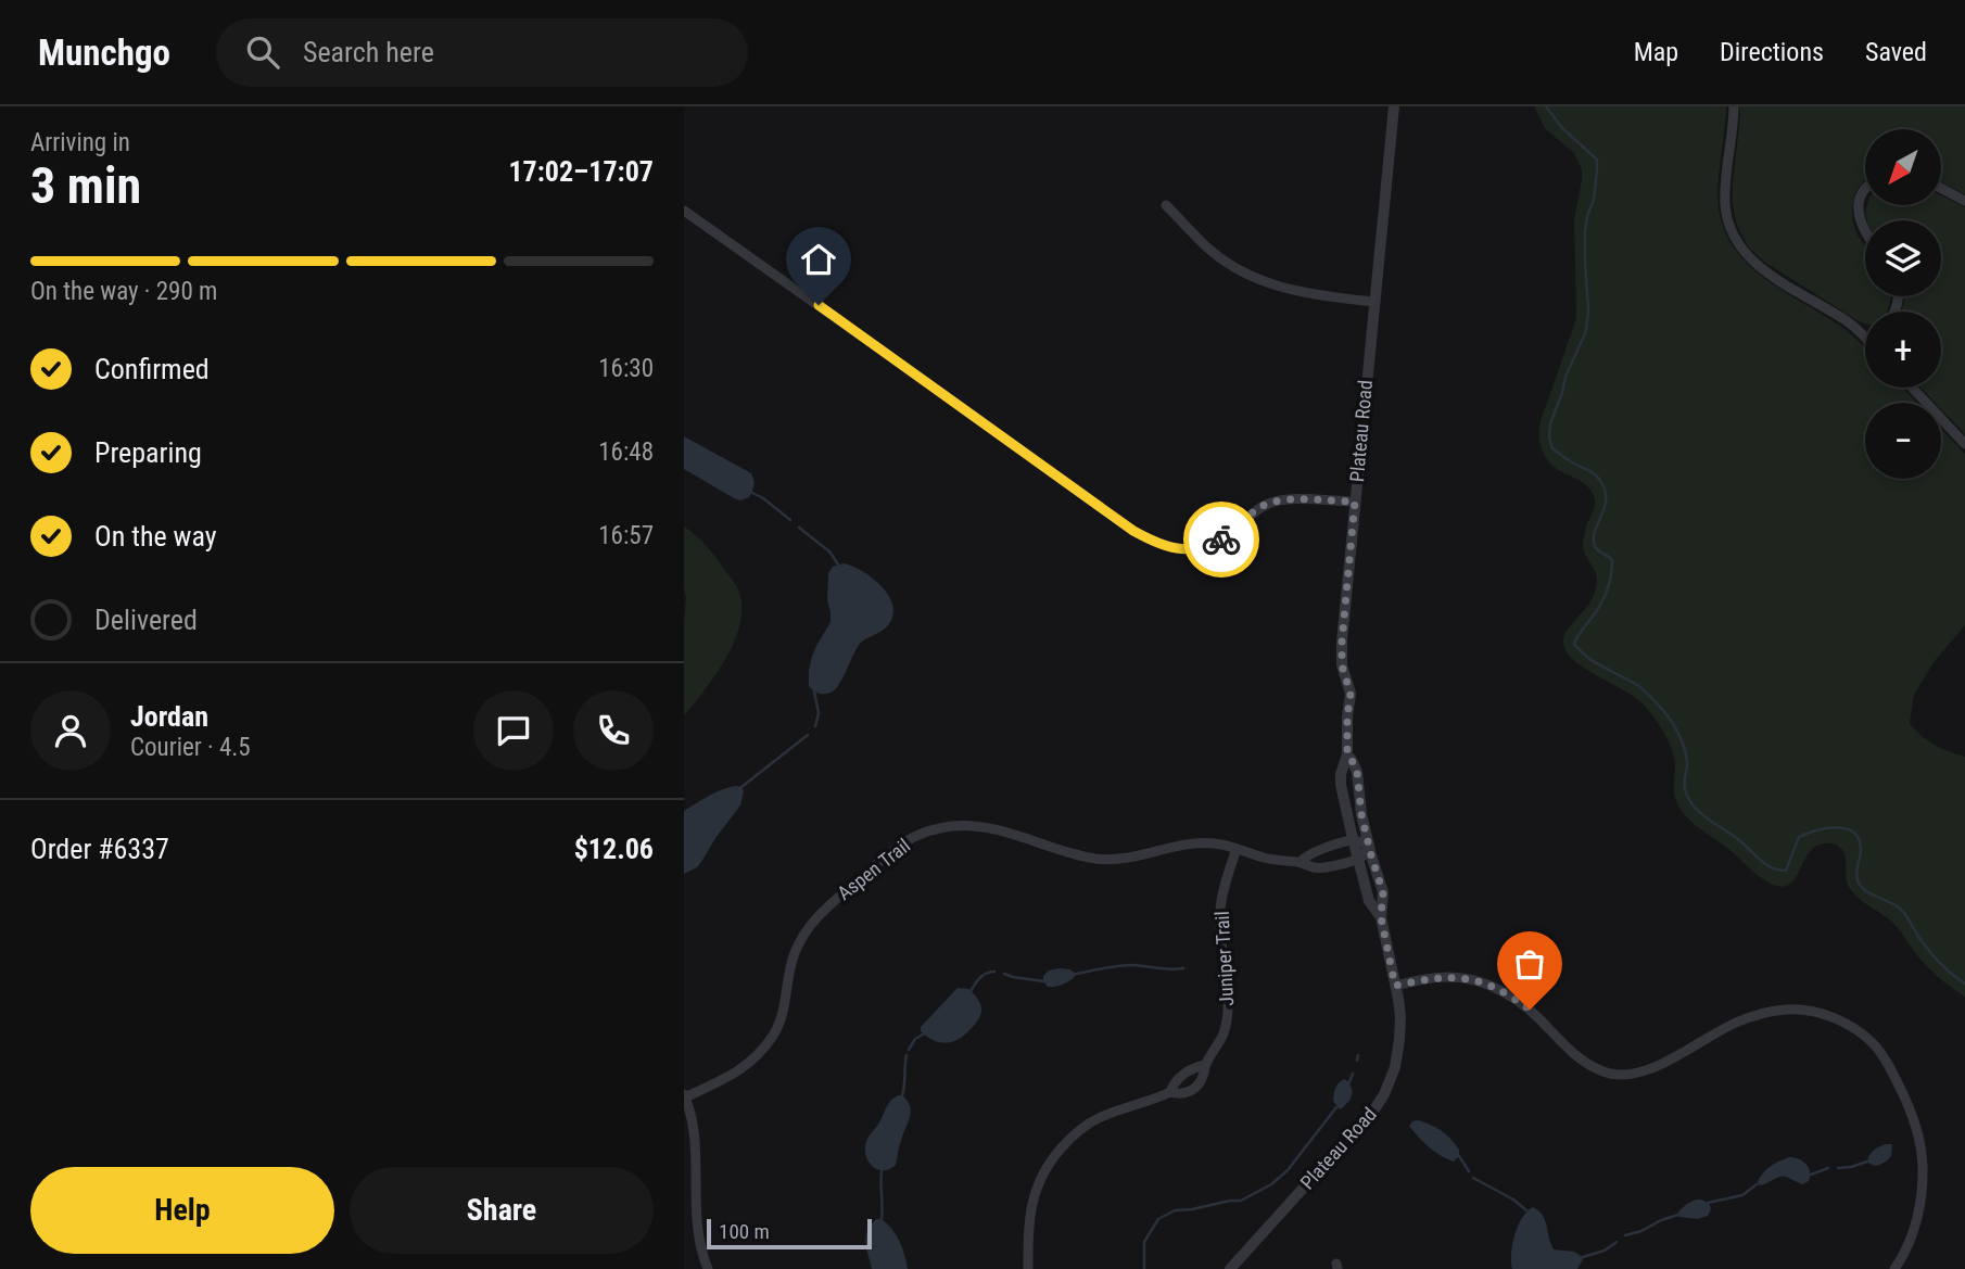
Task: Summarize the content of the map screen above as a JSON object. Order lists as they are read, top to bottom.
{
  "streets": {
    "street": ["Plateau Road", "Aspen Trail", "Juniper Trail"]
  },
  "crossings": [
    ["Plateau Road", "Aspen Trail"],
    ["Aspen Trail", "Juniper Trail"]
  ],
  "scale_bar": "100 m",
  "north": "bottom left",
  "page": {
    "header": "Munchgo",
    "search": "Search here",
    "nav": ["Map", "Directions", "Saved"],
    "heading": ["3 min", "Arriving in", "17:02–17:07"],
    "panel": [
      "Jordan",
      "Courier · 4.5",
      "Order #6337",
      "$12.06"
    ],
    "map_buttons": ["+", "−"],
    "bar": "On the way · 290 m",
    "list": [
      ["Confirmed", "16:30"],
      ["Preparing", "16:48"],
      ["On the way", "16:57"],
      "Delivered"
    ],
    "buttons": ["Help", "Share"],
    "scale": "100 m"
  }
}
